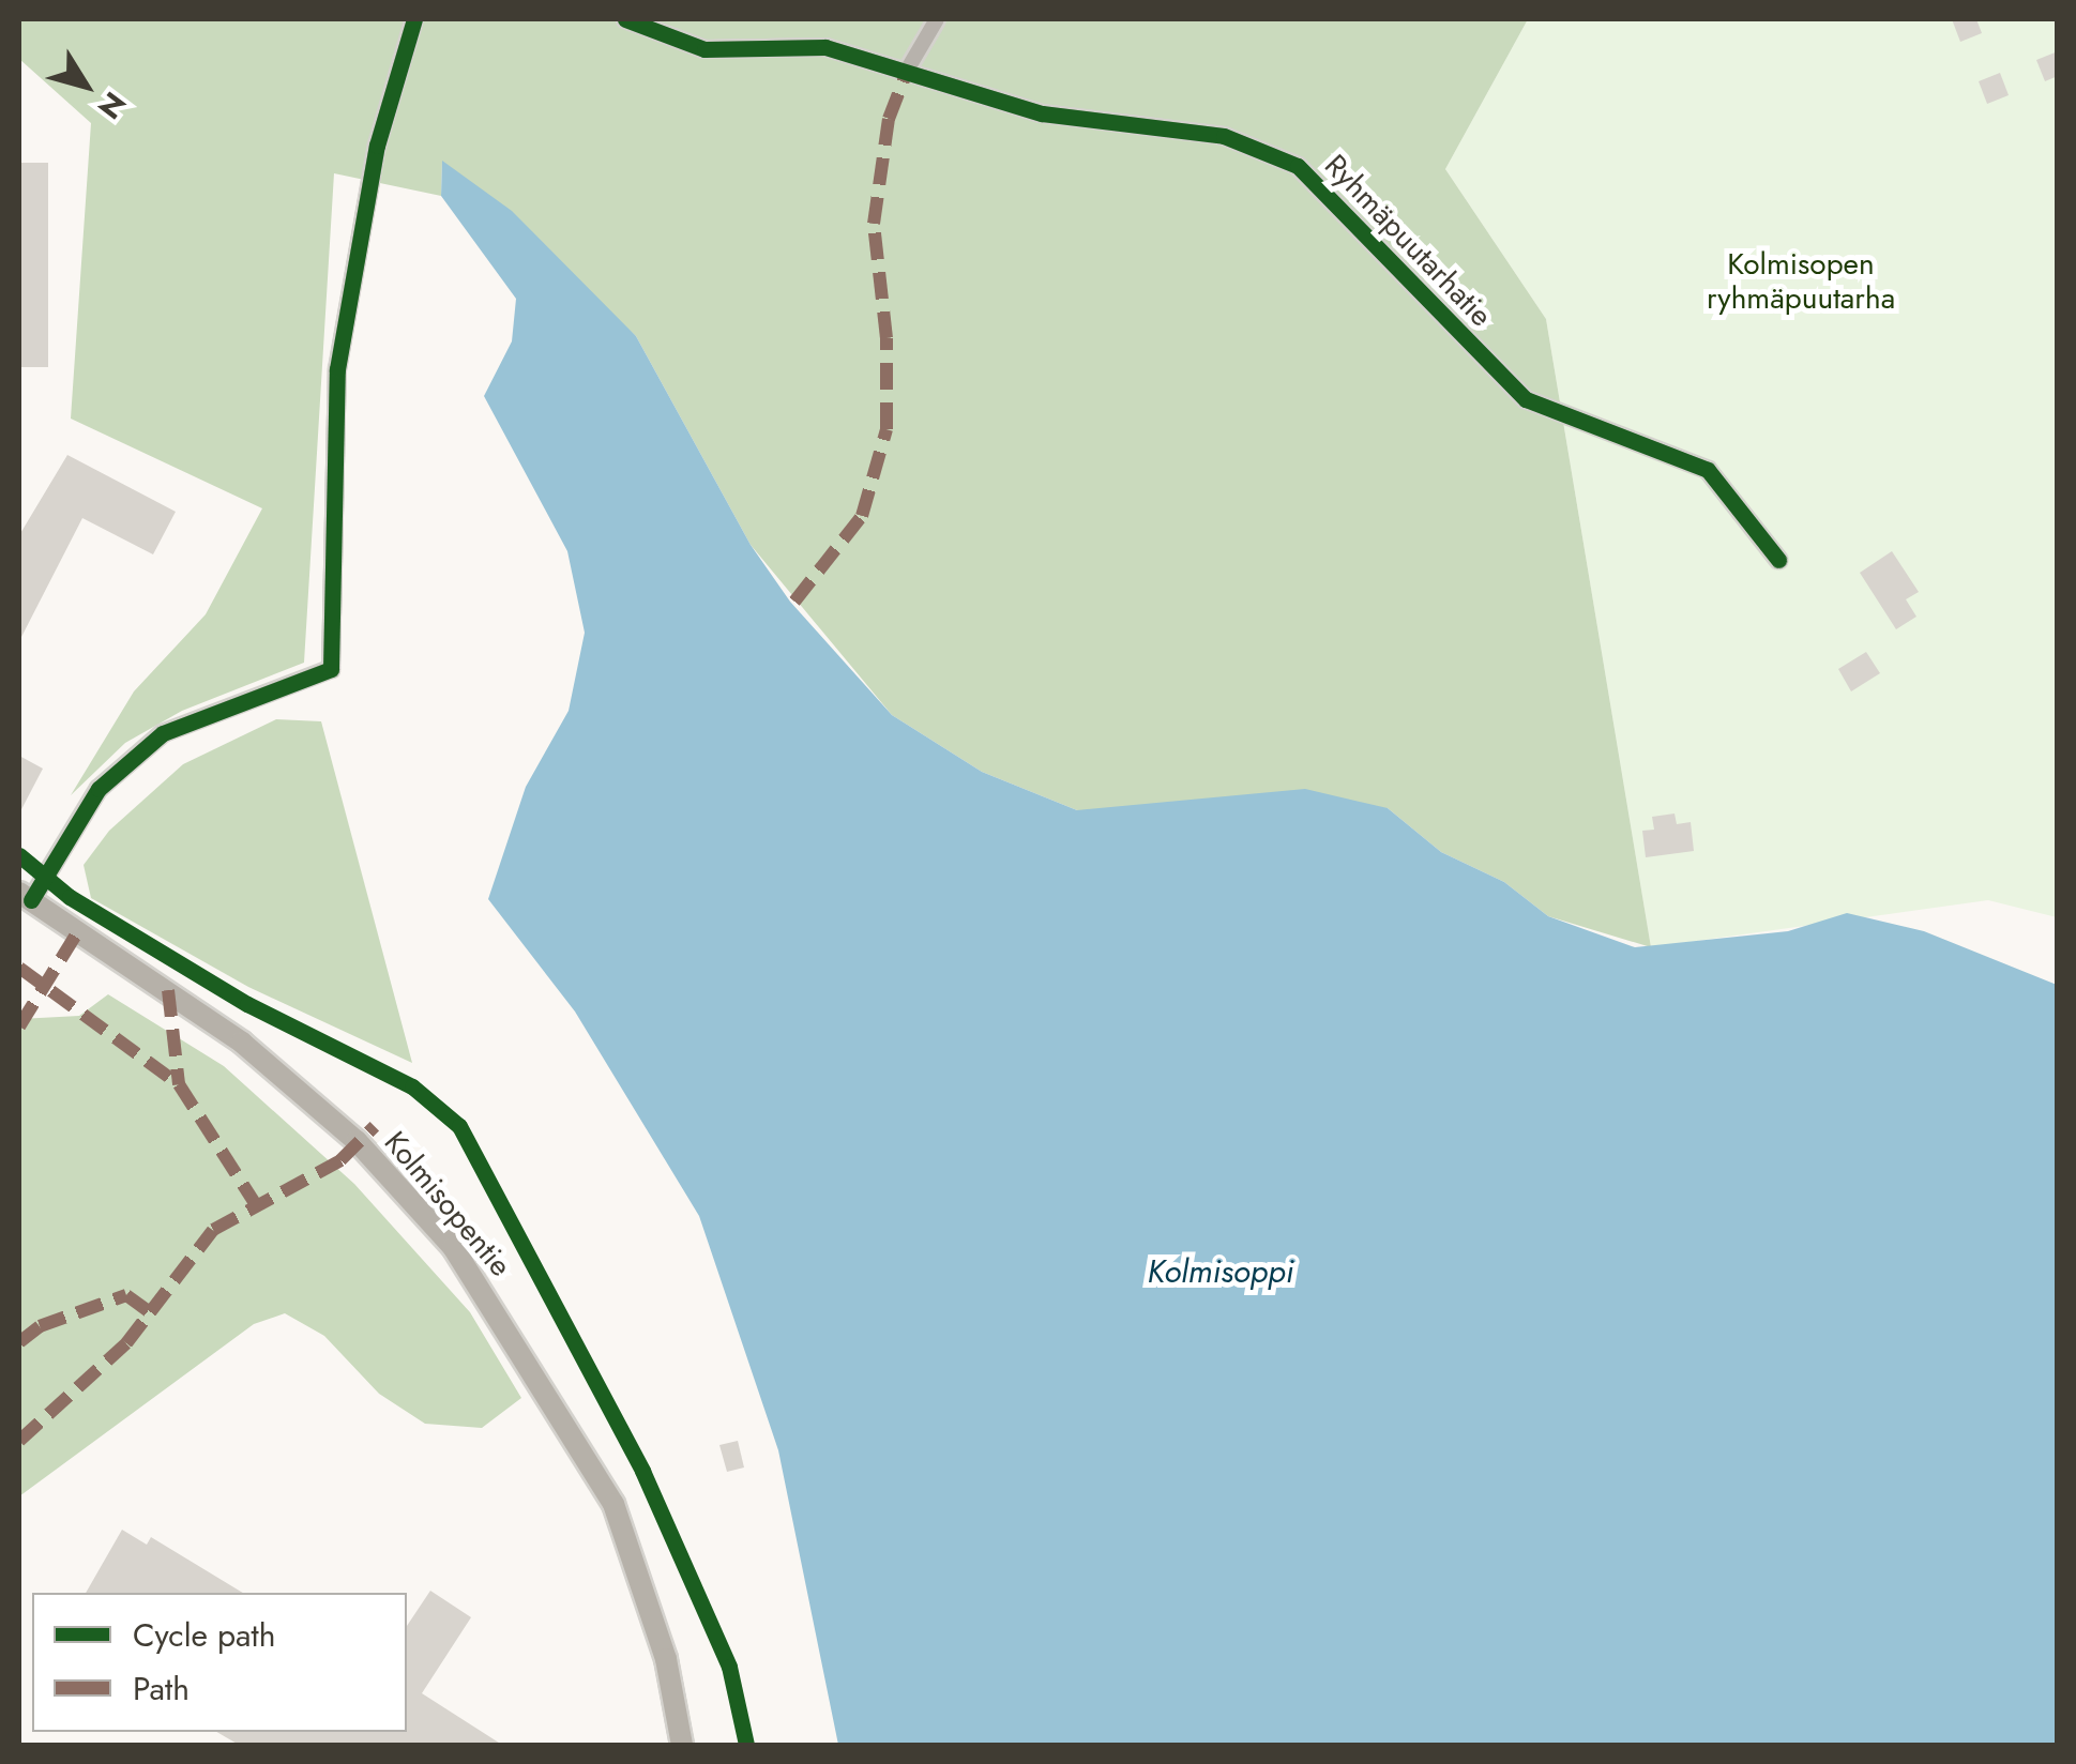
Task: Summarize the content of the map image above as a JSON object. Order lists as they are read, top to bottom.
{
  "streets": {
    "main road": ["Kolmisopentie"],
    "street": ["Ryhmäpuutarhatie"]
  },
  "water": ["Kolmisoppi"],
  "parks": ["Kolmisopen ryhmäpuutarha"],
  "legend": ["Cycle path", "Path"],
  "north": "bottom right"
}
